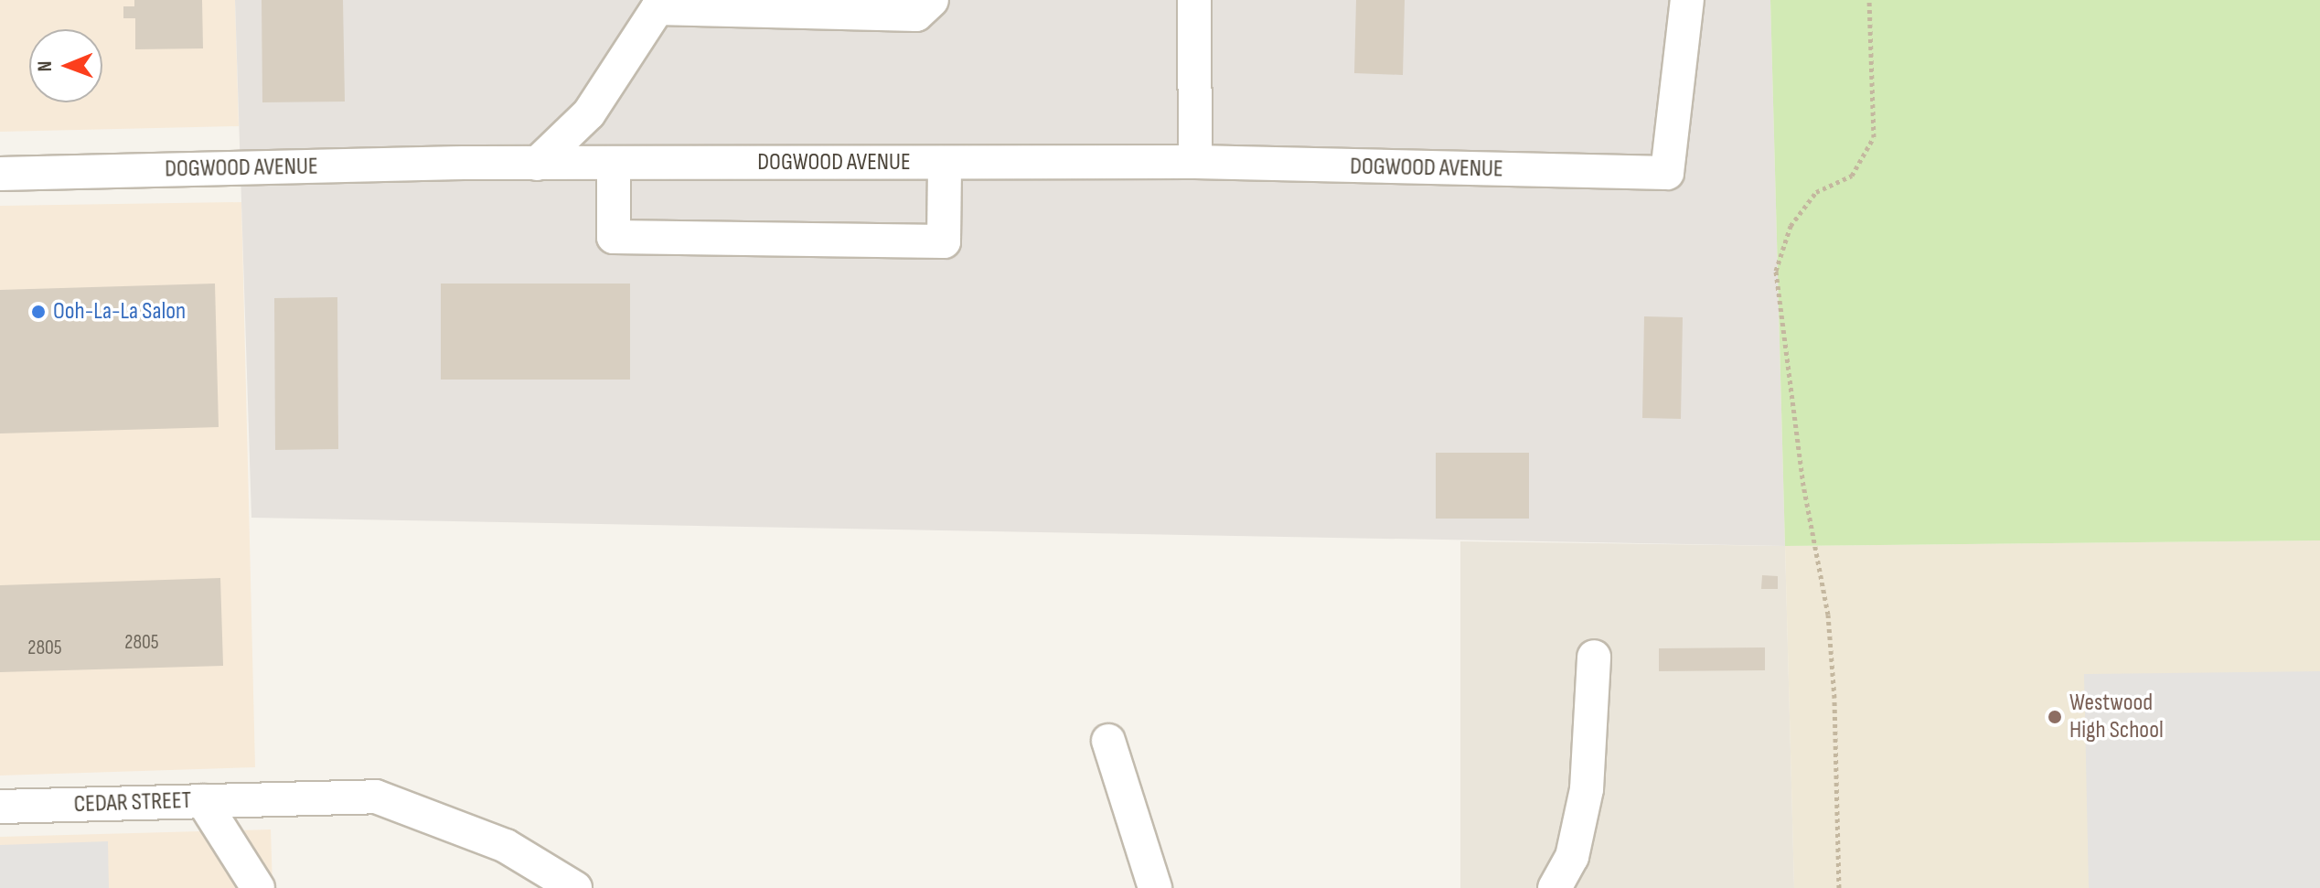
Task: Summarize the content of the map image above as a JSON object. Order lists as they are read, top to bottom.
{
  "streets": {
    "street": ["DOGWOOD AVENUE", "CEDAR STREET"]
  },
  "places": ["Ooh-La-La Salon", "Westwood High School"],
  "house_numbers": ["2805", "2805"],
  "north": "left"
}
